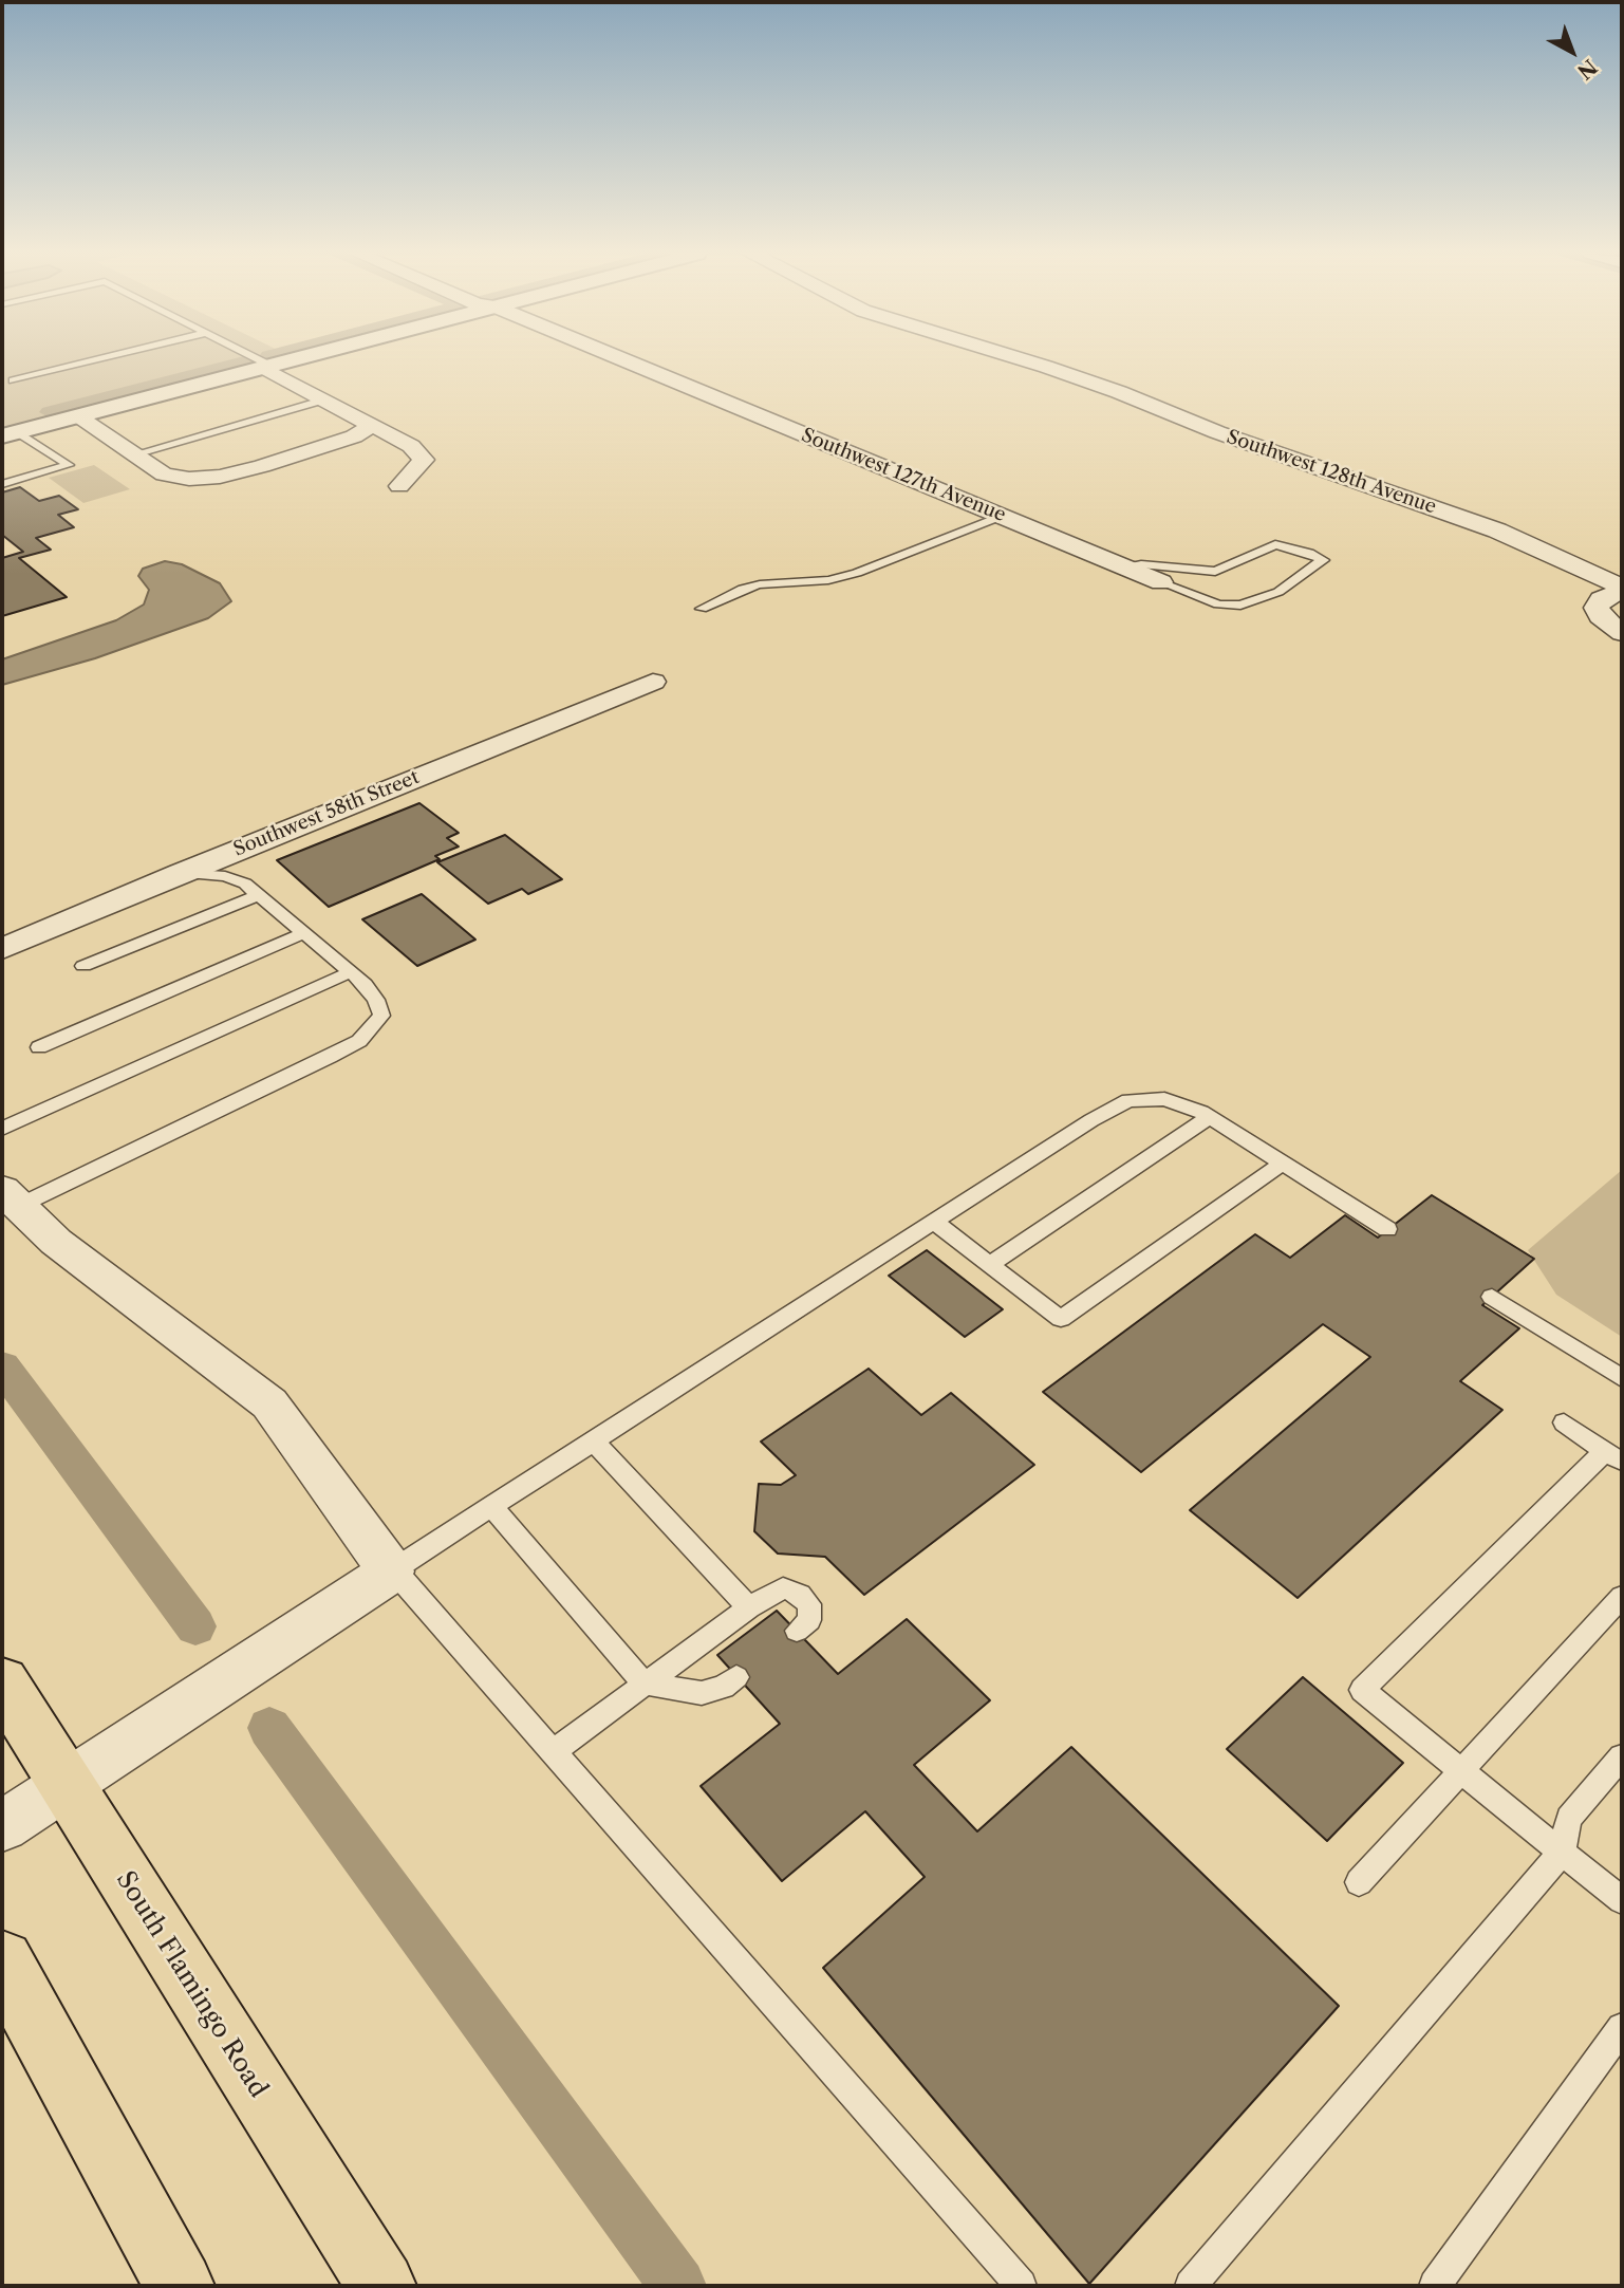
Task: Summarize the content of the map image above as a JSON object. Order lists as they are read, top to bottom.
{
  "streets": {
    "highway": ["South Flamingo Road"],
    "street": ["Southwest 128th Avenue", "Southwest 127th Avenue", "Southwest 58th Street"]
  },
  "north": "bottom right"
}
